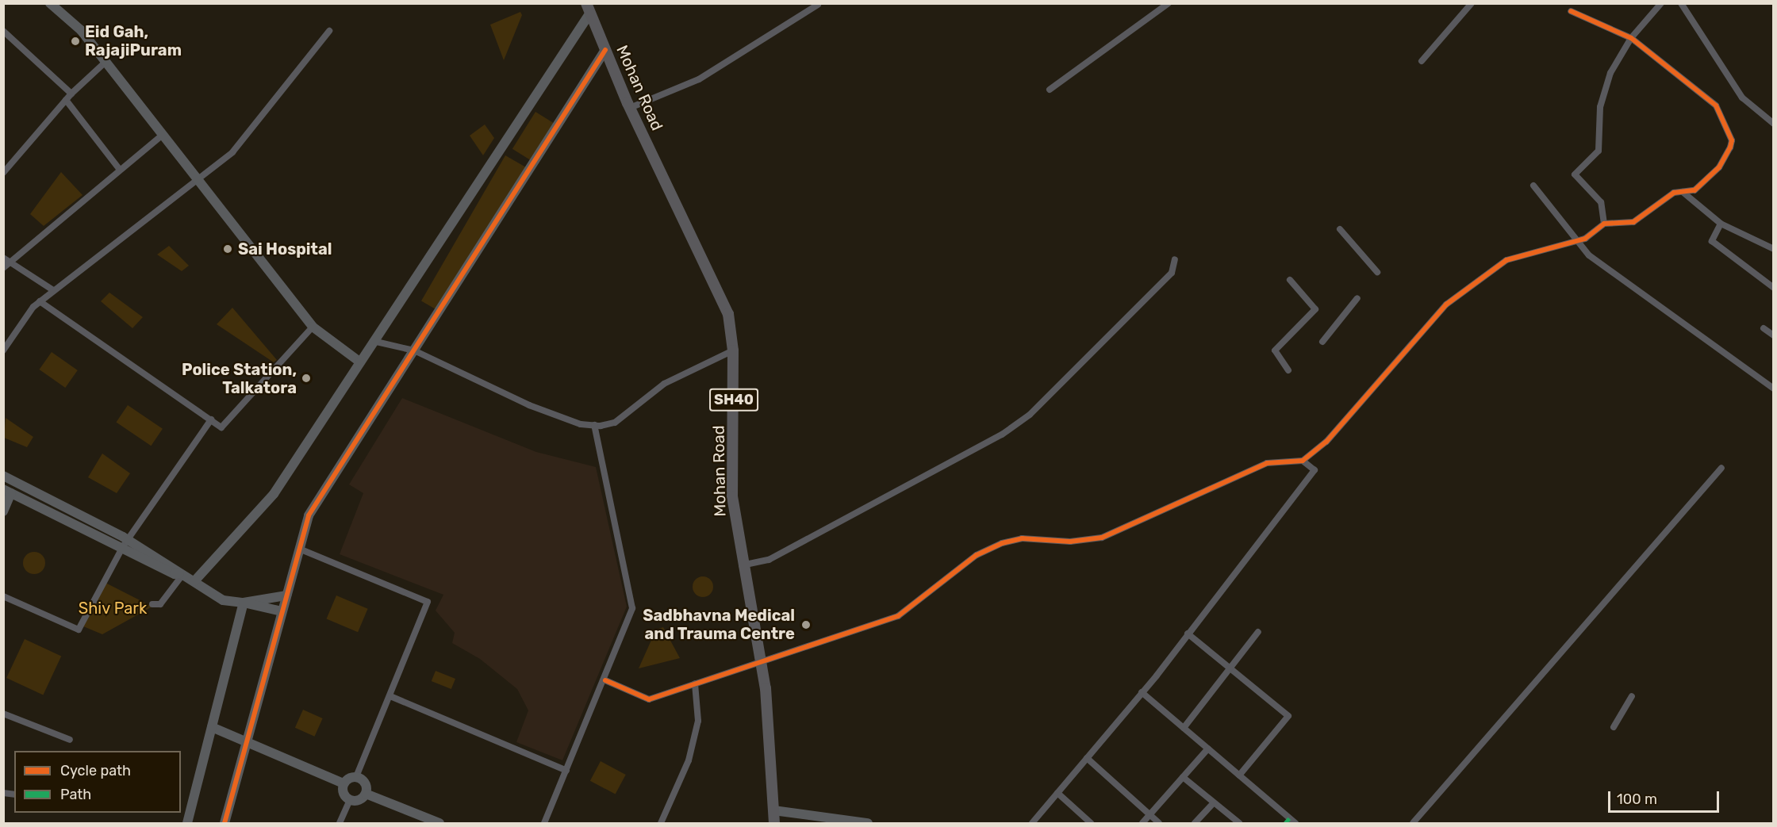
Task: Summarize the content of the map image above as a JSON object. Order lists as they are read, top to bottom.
{
  "streets": {
    "main road": ["Mohan Road", "SH40"]
  },
  "parks": ["Shiv Park"],
  "places": [
    "Eid Gah, RajajiPuram",
    "Sai Hospital",
    "Police Station, Talkatora",
    "Sadbhavna Medical and Trauma Centre"
  ],
  "legend": ["Cycle path", "Path"],
  "scale_bar": "100 m"
}
